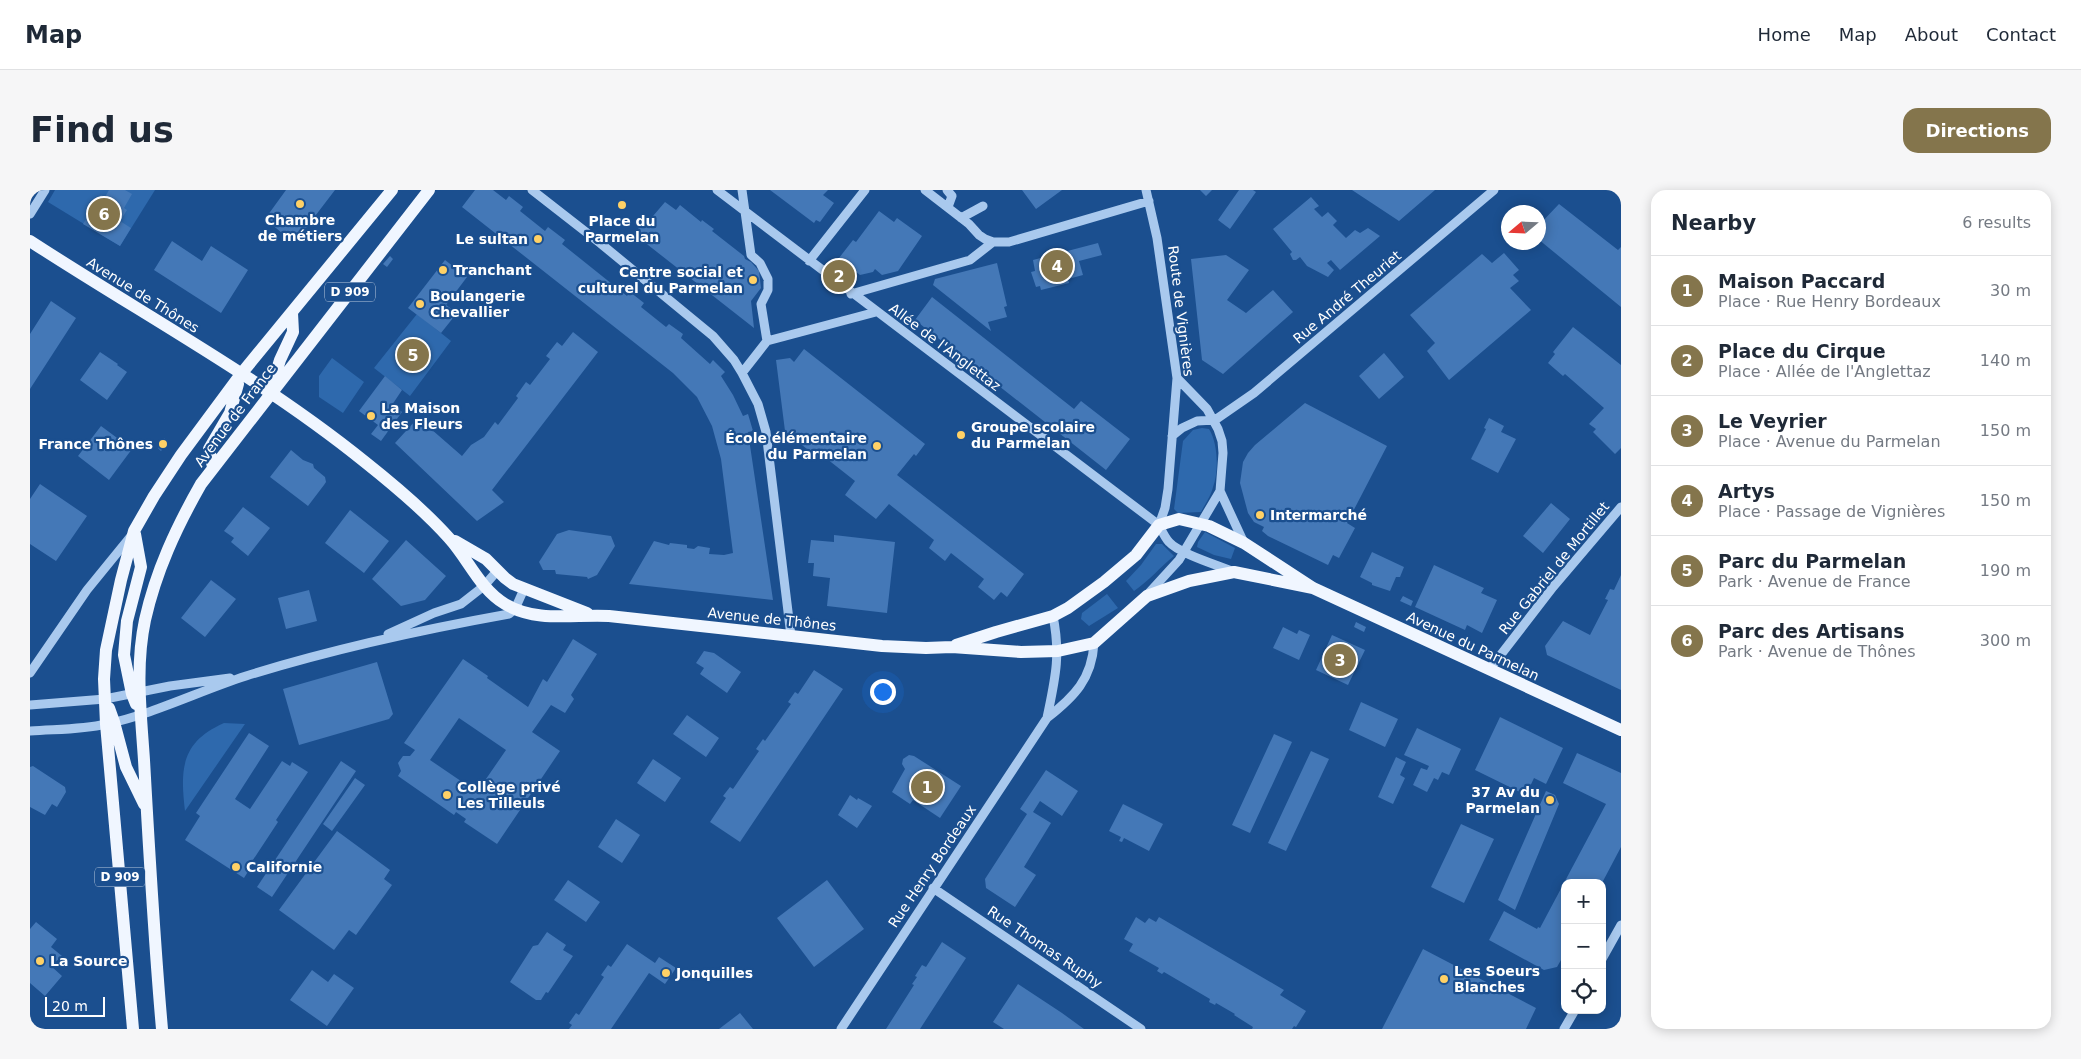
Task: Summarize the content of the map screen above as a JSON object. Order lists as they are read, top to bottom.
{
  "streets": {
    "main road": [
      "D 909",
      "Avenue de Thônes",
      "Avenue de France",
      "Avenue du Parmelan"
    ],
    "street": [
      "Rue André Theuriet",
      "Route de Vignières",
      "Allée de l'Anglettaz",
      "Rue Gabriel de Mortillet",
      "Rue Henry Bordeaux",
      "Rue Thomas Ruphy"
    ]
  },
  "crossings": [
    ["D 909", "Avenue de France"],
    ["Avenue de Thônes", "Avenue de France"],
    ["Avenue de Thônes", "Rue Henry Bordeaux"],
    ["Route de Vignières", "Allée de l'Anglettaz"],
    ["Rue Gabriel de Mortillet", "Avenue du Parmelan"],
    ["Rue Henry Bordeaux", "Rue Thomas Ruphy"]
  ],
  "places": [
    "Chambre de métiers",
    "Place du Parmelan",
    "Le sultan",
    "Tranchant",
    "Centre social et culturel du Parmelan",
    "Boulangerie Chevallier",
    "La Maison des Fleurs",
    "Groupe scolaire du Parmelan",
    "France Thônes",
    "École élémentaire du Parmelan",
    "Intermarché",
    "Collège privé Les Tilleuls",
    "37 Av du Parmelan",
    "Californie",
    "La Source",
    "Jonquilles",
    "Les Soeurs Blanches"
  ],
  "scale_bar": "20 m",
  "north": "left",
  "page": {
    "header": "Map",
    "nav": [
      "Home",
      "Map",
      "About",
      "Contact"
    ],
    "buttons": "Directions",
    "title": "Find us",
    "heading": ["Nearby", "6 results"],
    "pins": [
      "6",
      "4",
      "2",
      "5",
      "3",
      "1"
    ],
    "list": [
      {
        "mark": "1",
        "name": "Maison Paccard",
        "note": "Place · Rue Henry Bordeaux",
        "value": "30 m"
      },
      {
        "mark": "2",
        "name": "Place du Cirque",
        "note": "Place · Allée de l'Anglettaz",
        "value": "140 m"
      },
      {
        "mark": "3",
        "name": "Le Veyrier",
        "note": "Place · Avenue du Parmelan",
        "value": "150 m"
      },
      {
        "mark": "4",
        "name": "Artys",
        "note": "Place · Passage de Vignières",
        "value": "150 m"
      },
      {
        "mark": "5",
        "name": "Parc du Parmelan",
        "note": "Park · Avenue de France",
        "value": "190 m"
      },
      {
        "mark": "6",
        "name": "Parc des Artisans",
        "note": "Park · Avenue de Thônes",
        "value": "300 m"
      }
    ],
    "map_buttons": ["+", "−"],
    "scale": "20 m"
  }
}
